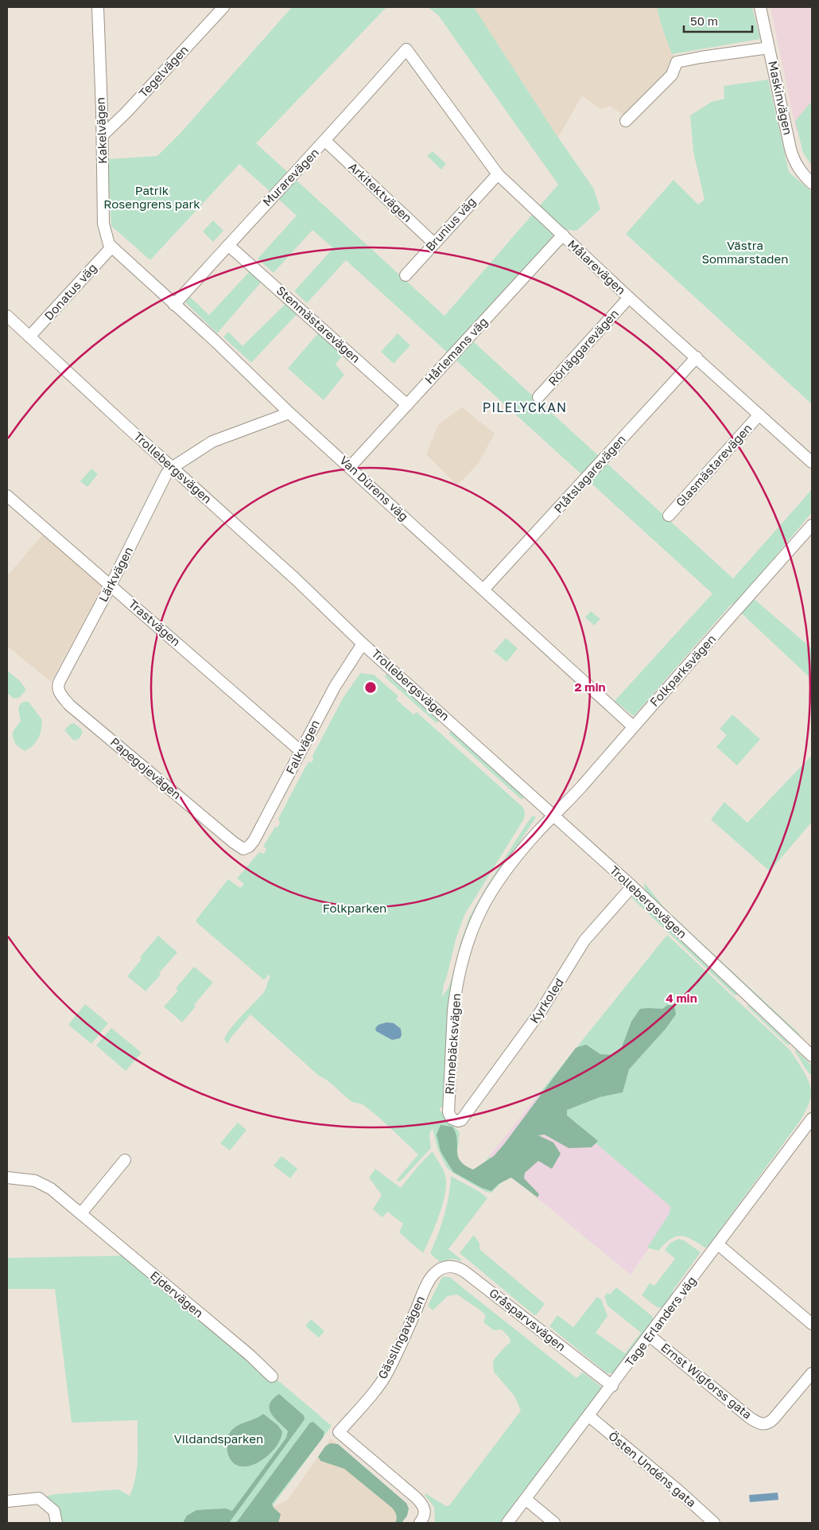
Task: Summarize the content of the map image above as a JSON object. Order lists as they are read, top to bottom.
{
  "streets": {
    "street": [
      "Tegelvägen",
      "Maskinvägen",
      "Kakelvägen",
      "Murarevägen",
      "Arkitektvägen",
      "Brunius väg",
      "Målarevägen",
      "Donatus väg",
      "Stenmästarevägen",
      "Rörläggarevägen",
      "Hårlemans väg",
      "Glasmästarevägen",
      "Trollebergsvägen",
      "Plåtslagarevägen",
      "Van Dürens väg",
      "Lärkvägen",
      "Trastvägen",
      "Folkparksvägen",
      "Falkvägen",
      "Papegojevägen",
      "Kyrkoled",
      "Rinnebäcksvägen",
      "Ejdervägen",
      "Gråsparvsvägen",
      "Tage Erlanders väg",
      "Gässlingavägen",
      "Ernst Wigforss gata",
      "Östen Undéns gata"
    ]
  },
  "crossings": [
    ["Tegelvägen", "Kakelvägen"],
    ["Kakelvägen", "Donatus väg"],
    ["Kakelvägen", "Van Dürens väg"],
    ["Murarevägen", "Arkitektvägen"],
    ["Murarevägen", "Målarevägen"],
    ["Murarevägen", "Stenmästarevägen"],
    ["Murarevägen", "Van Dürens väg"],
    ["Arkitektvägen", "Brunius väg"],
    ["Brunius väg", "Målarevägen"],
    ["Målarevägen", "Rörläggarevägen"],
    ["Målarevägen", "Hårlemans väg"],
    ["Målarevägen", "Glasmästarevägen"],
    ["Målarevägen", "Plåtslagarevägen"],
    ["Donatus väg", "Trollebergsvägen"],
    ["Donatus väg", "Van Dürens väg"],
    ["Stenmästarevägen", "Hårlemans väg"],
    ["Hårlemans väg", "Van Dürens väg"],
    ["Trollebergsvägen", "Lärkvägen"],
    ["Trollebergsvägen", "Folkparksvägen"],
    ["Trollebergsvägen", "Falkvägen"],
    ["Trollebergsvägen", "Kyrkoled"],
    ["Trollebergsvägen", "Rinnebäcksvägen"],
    ["Plåtslagarevägen", "Van Dürens väg"],
    ["Van Dürens väg", "Folkparksvägen"],
    ["Lärkvägen", "Trastvägen"],
    ["Lärkvägen", "Papegojevägen"],
    ["Trastvägen", "Falkvägen"],
    ["Folkparksvägen", "Rinnebäcksvägen"],
    ["Falkvägen", "Papegojevägen"],
    ["Kyrkoled", "Rinnebäcksvägen"],
    ["Gråsparvsvägen", "Tage Erlanders väg"],
    ["Gråsparvsvägen", "Gässlingavägen"],
    ["Tage Erlanders väg", "Ernst Wigforss gata"],
    ["Tage Erlanders väg", "Östen Undéns gata"]
  ],
  "districts": ["PILELYCKAN"],
  "parks": [
    "Patrik Rosengrens park",
    "Västra Sommarstaden",
    "Folkparken",
    "Vildandsparken"
  ],
  "scale_bar": "50 m",
  "rings": ["2 min", "4 min"]
}
